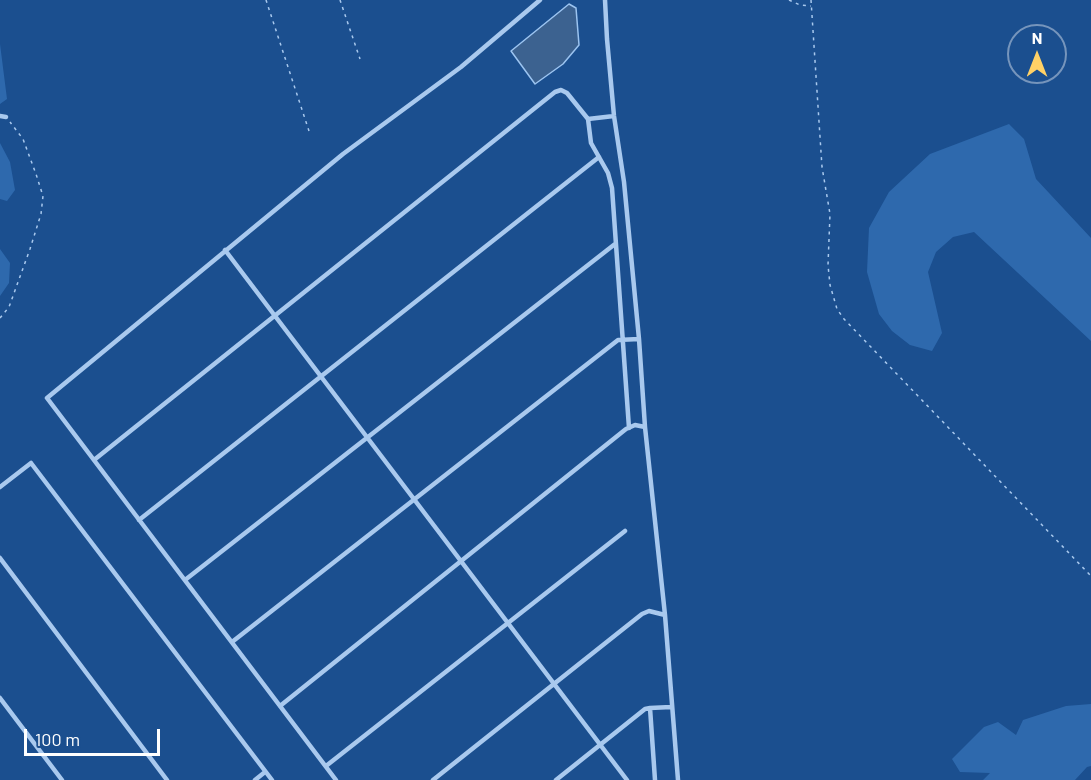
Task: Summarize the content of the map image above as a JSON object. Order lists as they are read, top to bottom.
{
  "scale_bar": "100 m",
  "north": "top"
}
